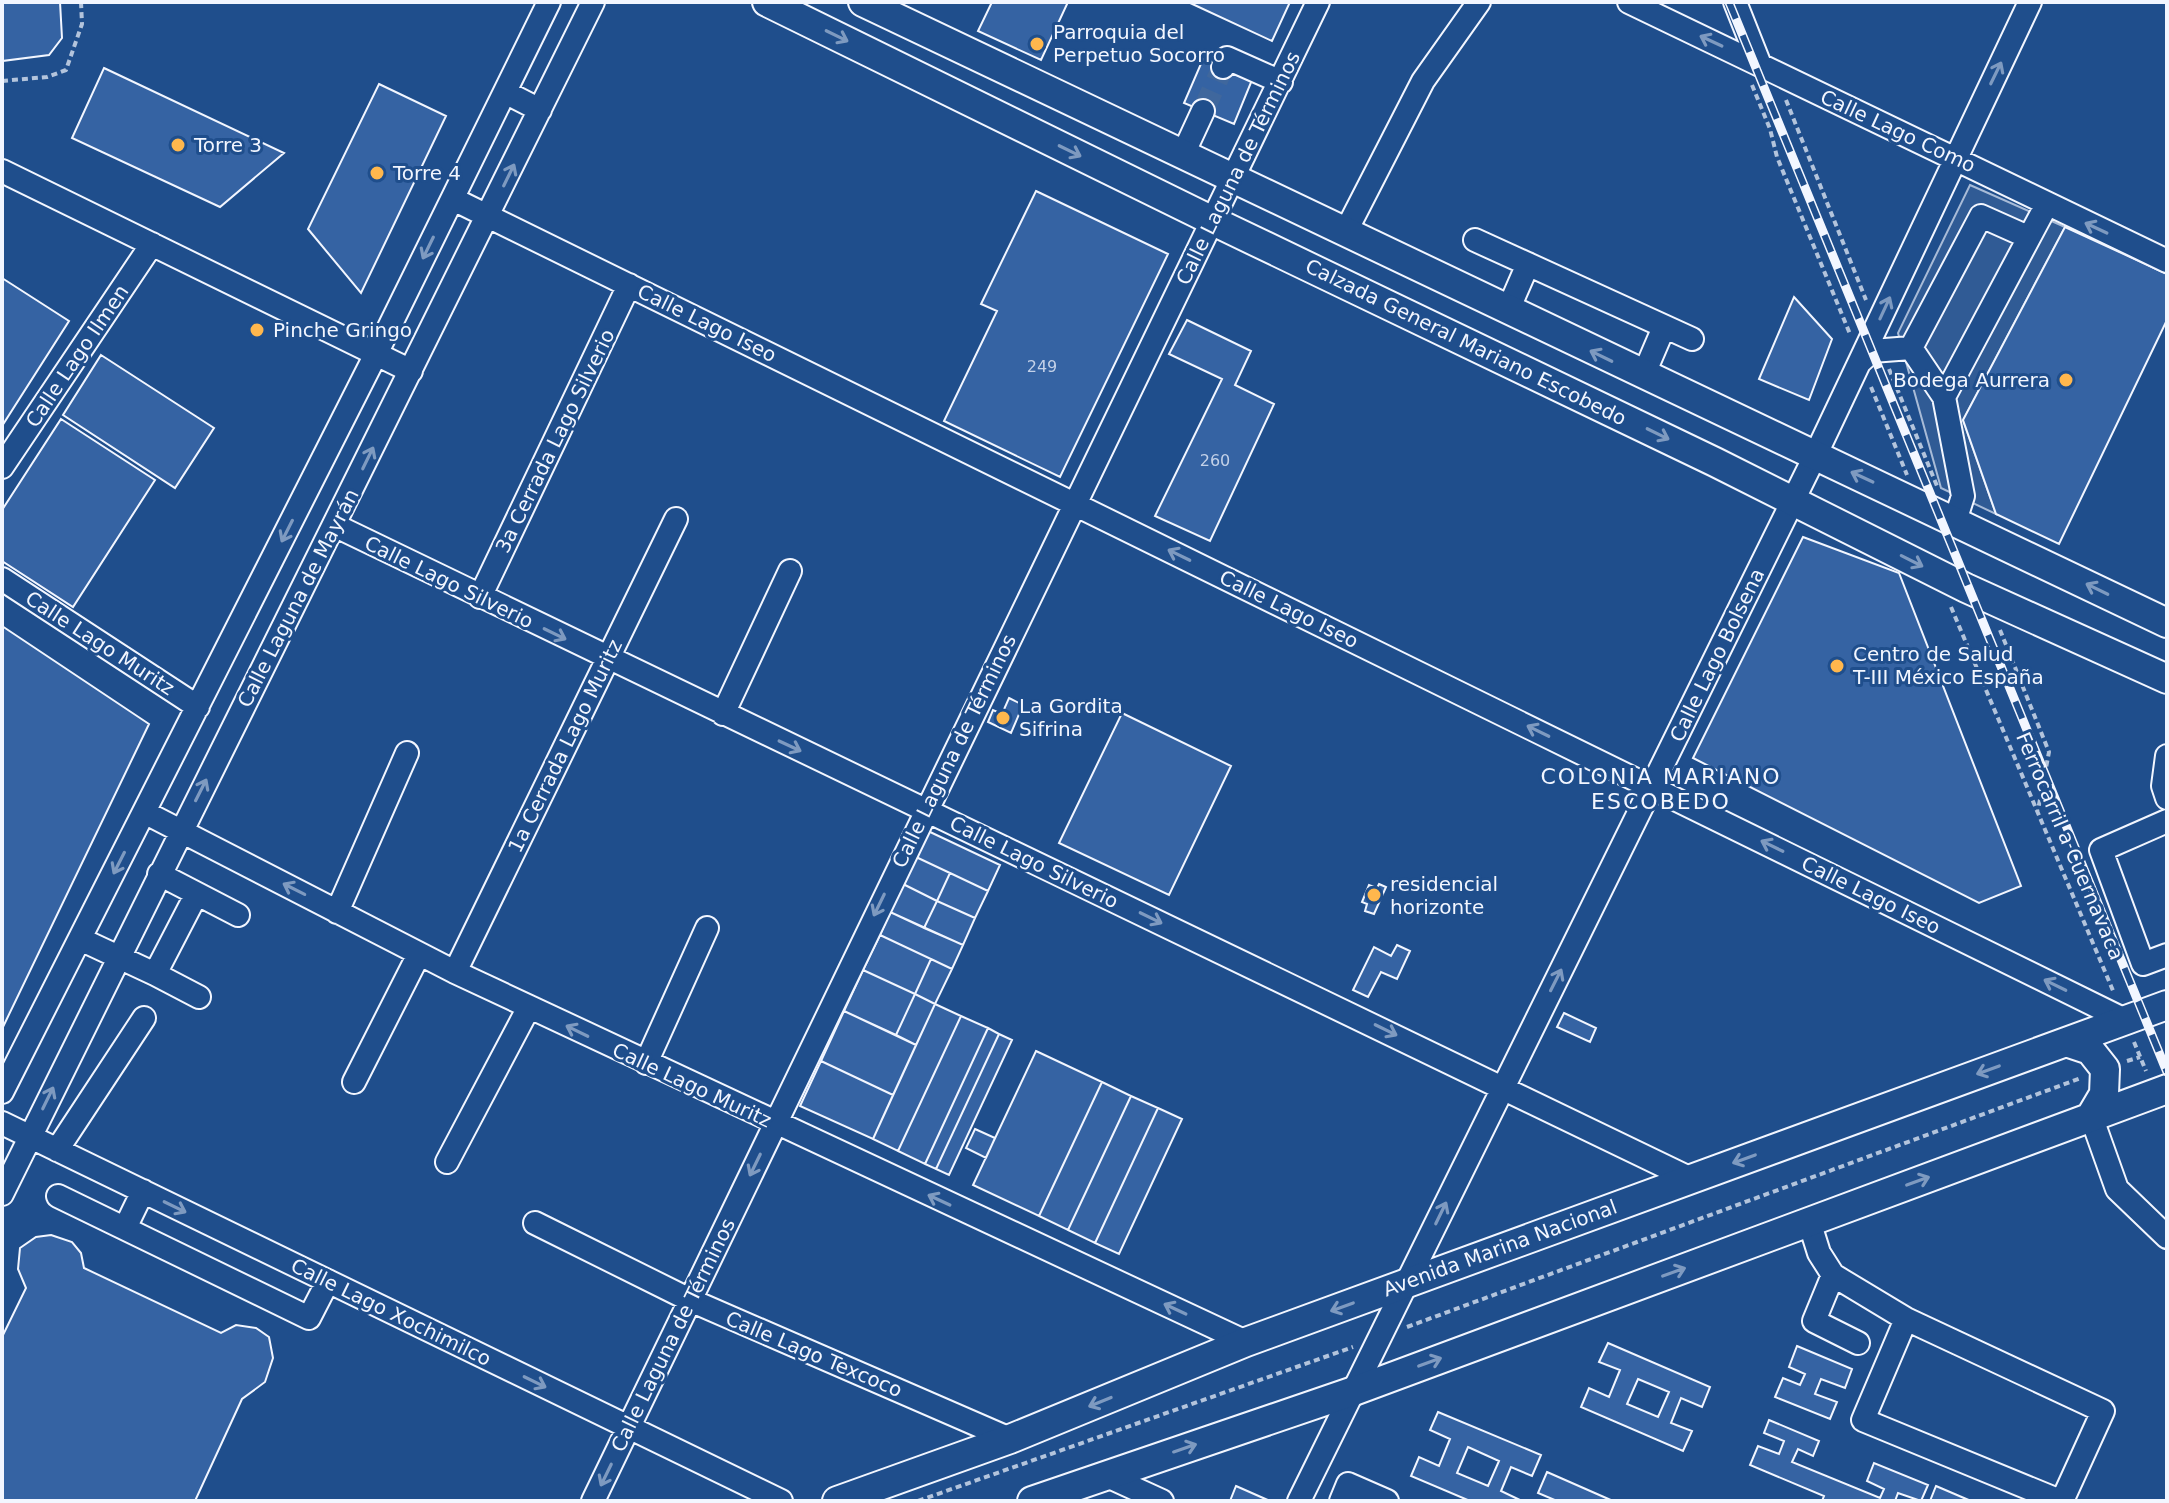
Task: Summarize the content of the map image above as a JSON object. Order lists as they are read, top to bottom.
{
  "streets": {
    "main road": ["Calzada General Mariano Escobedo", "Avenida Marina Nacional"],
    "street": [
      "Calle Lago Como",
      "Calle Laguna de Términos",
      "Calle Lago Iseo",
      "Calle Lago Ilmen",
      "3a Cerrada Lago Silverio",
      "Calle Lago Silverio",
      "Calle Laguna de Mayrán",
      "Calle Lago Muritz",
      "Calle Lago Bolsena",
      "1a Cerrada Lago Muritz",
      "Calle Lago Xochimilco",
      "Calle Lago Texcoco"
    ],
    "path": ["Ferrocarril a Cuernavaca"]
  },
  "crossings": [
    ["Calle Lago Como", "Calle Lago Bolsena"],
    ["Calle Laguna de Términos", "Calle Lago Iseo"],
    ["Calle Laguna de Términos", "Calzada General Mariano Escobedo"],
    ["Calle Laguna de Términos", "Calle Lago Silverio"],
    ["Calle Laguna de Términos", "Calle Lago Muritz"],
    ["Calle Laguna de Términos", "Calle Lago Xochimilco"],
    ["Calle Laguna de Términos", "Calle Lago Texcoco"],
    ["Calle Lago Iseo", "3a Cerrada Lago Silverio"],
    ["Calle Lago Iseo", "Calle Laguna de Mayrán"],
    ["Calle Lago Iseo", "Calle Lago Bolsena"],
    ["Calle Lago Iseo", "Ferrocarril a Cuernavaca"],
    ["Calle Lago Iseo", "Avenida Marina Nacional"],
    ["Calzada General Mariano Escobedo", "Calle Lago Bolsena"],
    ["3a Cerrada Lago Silverio", "Calle Lago Silverio"],
    ["Calle Lago Silverio", "Calle Laguna de Mayrán"],
    ["Calle Lago Silverio", "Calle Lago Bolsena"],
    ["Calle Lago Silverio", "1a Cerrada Lago Muritz"],
    ["Calle Lago Silverio", "Avenida Marina Nacional"],
    ["Calle Laguna de Mayrán", "Calle Lago Muritz"],
    ["Calle Laguna de Mayrán", "Calle Lago Xochimilco"],
    ["Calle Lago Muritz", "1a Cerrada Lago Muritz"],
    ["Calle Lago Muritz", "Avenida Marina Nacional"],
    ["Calle Lago Bolsena", "Avenida Marina Nacional"],
    ["Ferrocarril a Cuernavaca", "Avenida Marina Nacional"],
    ["Avenida Marina Nacional", "Calle Lago Texcoco"]
  ],
  "one_way": [
    "Calle Lago Como",
    "Calle Laguna de Términos",
    "Calle Lago Iseo",
    "Calle Lago Silverio",
    "Calle Lago Muritz",
    "Calle Lago Bolsena",
    "Calle Lago Xochimilco"
  ],
  "districts": ["COLONIA MARIANO ESCOBEDO"],
  "places": [
    "Parroquia del Perpetuo Socorro",
    "Torre 3",
    "Torre 4",
    "Pinche Gringo",
    "Bodega Aurrera",
    "Centro de Salud T-III México España",
    "La Gordita Sifrina",
    "residencial horizonte"
  ],
  "house_numbers": ["249", "260"]
}
